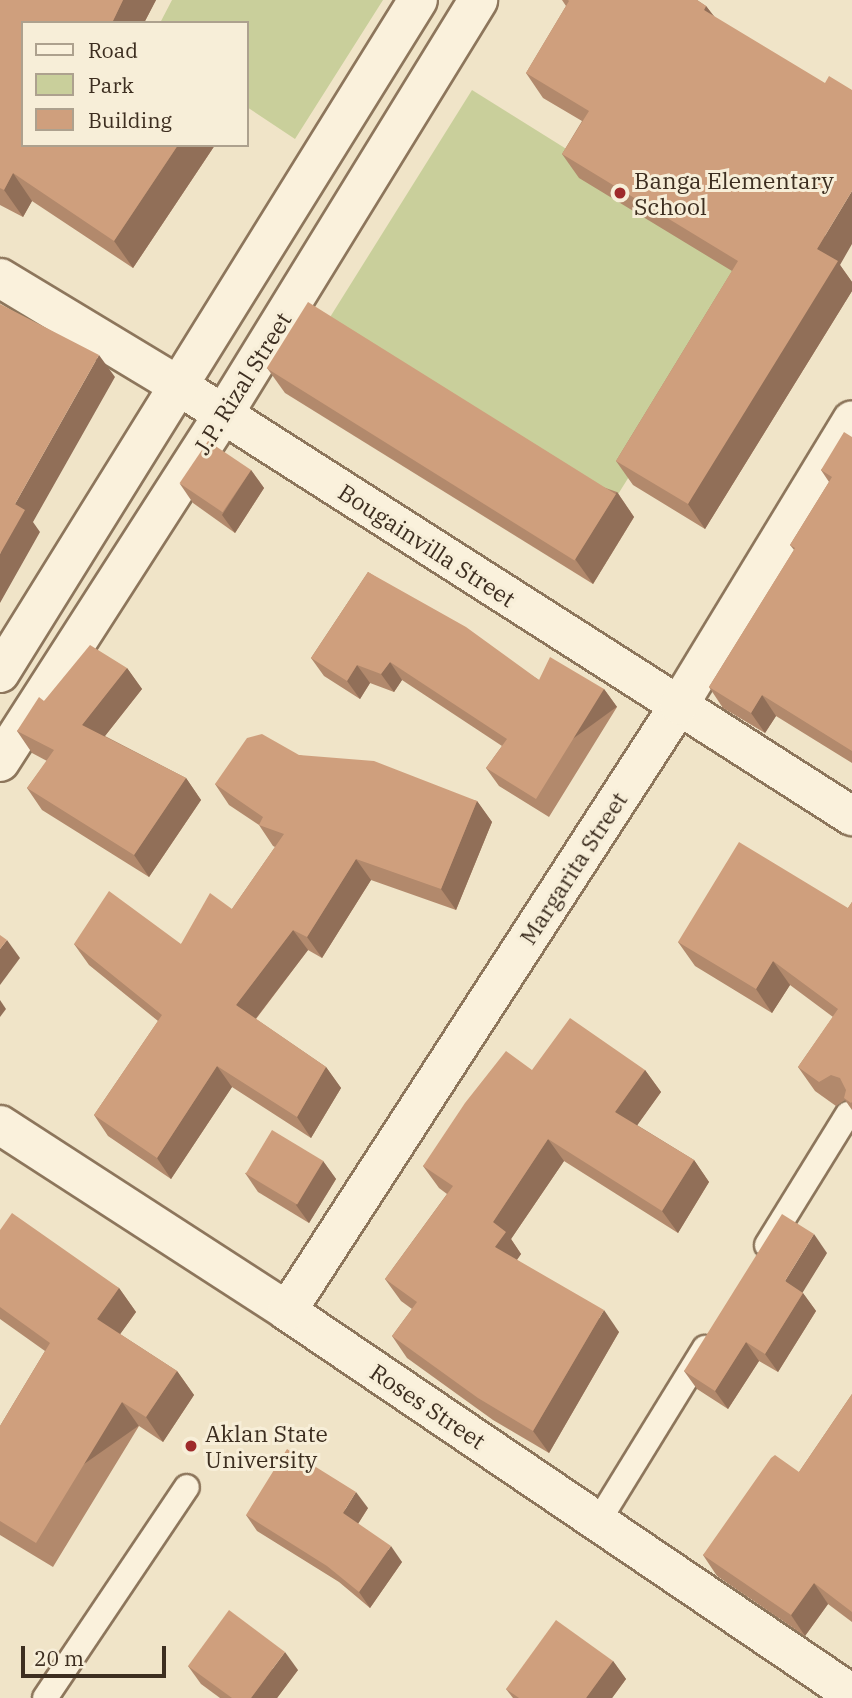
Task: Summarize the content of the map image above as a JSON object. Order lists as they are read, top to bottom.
{
  "streets": {
    "street": [
      "J.P. Rizal Street",
      "Bougainvilla Street",
      "Margarita Street",
      "Roses Street"
    ]
  },
  "crossings": [
    ["J.P. Rizal Street", "Bougainvilla Street"],
    ["Bougainvilla Street", "Margarita Street"],
    ["Margarita Street", "Roses Street"]
  ],
  "places": ["Banga Elementary School", "Aklan State University"],
  "legend": ["Road", "Park", "Building"],
  "scale_bar": "20 m"
}
